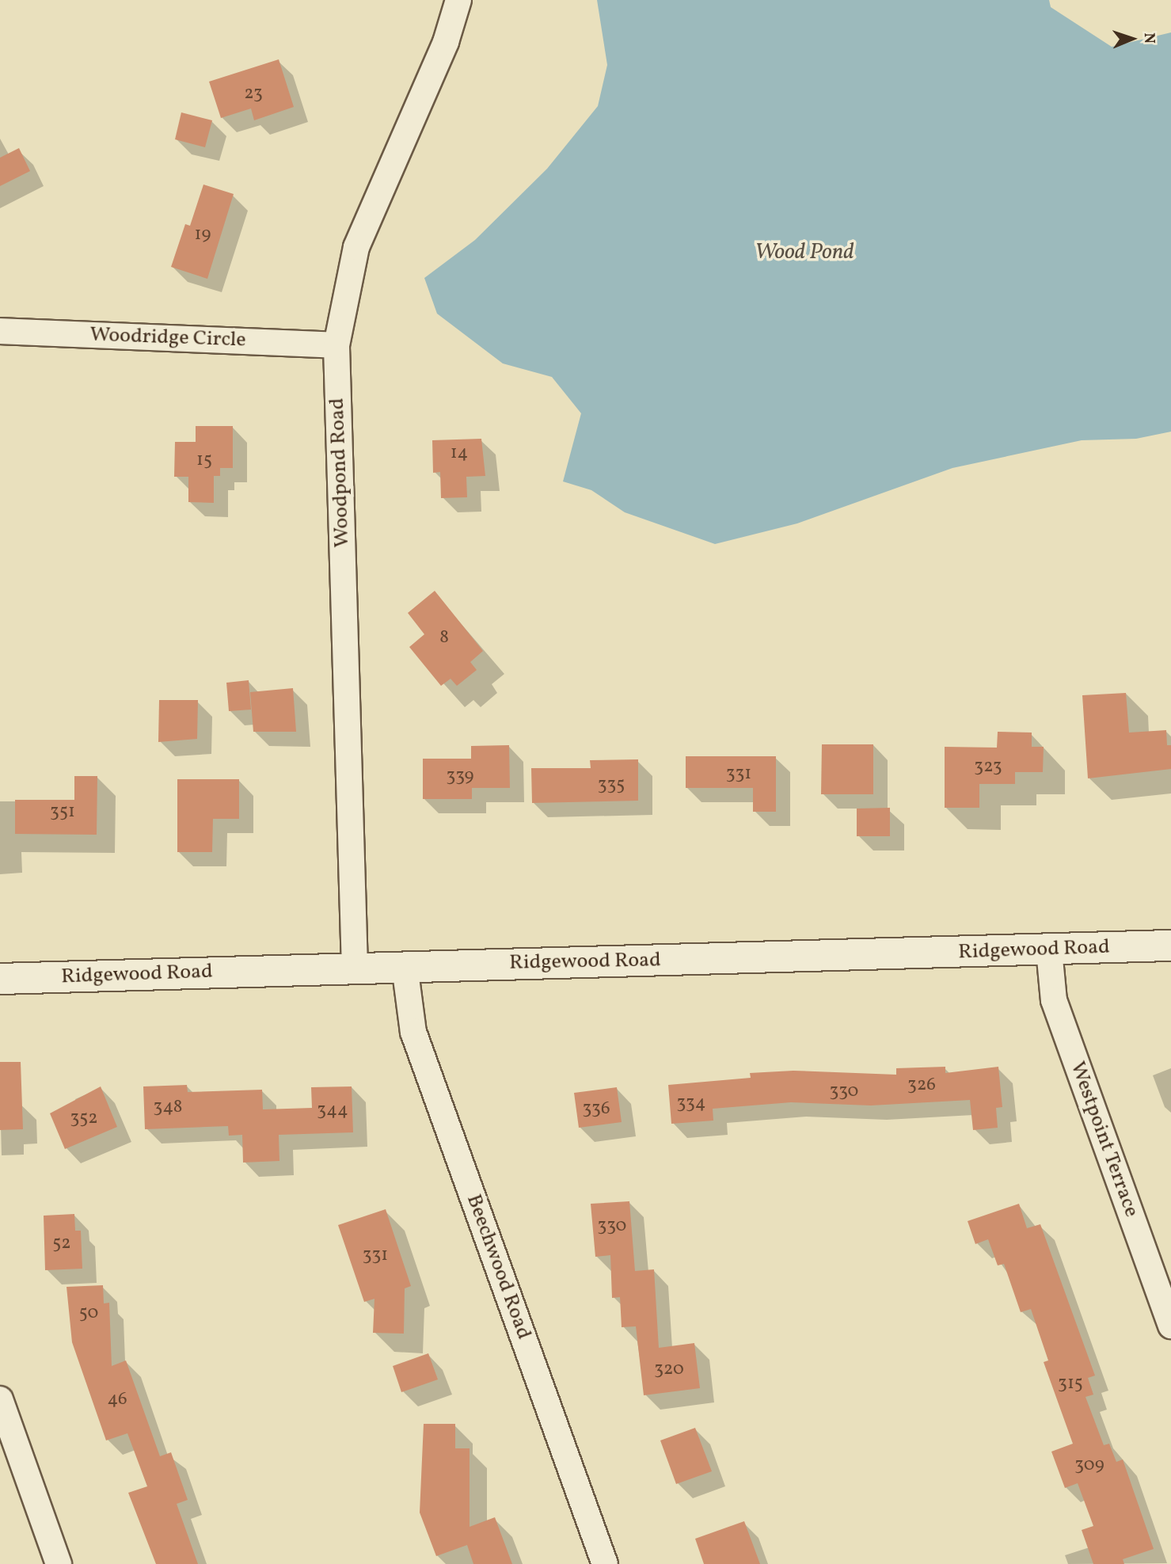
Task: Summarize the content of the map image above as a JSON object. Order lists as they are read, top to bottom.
{
  "streets": {
    "main road": ["Ridgewood Road"],
    "street": [
      "Woodridge Circle",
      "Woodpond Road",
      "Westpoint Terrace",
      "Beechwood Road"
    ]
  },
  "crossings": [
    ["Woodridge Circle", "Woodpond Road"],
    ["Woodpond Road", "Ridgewood Road"],
    ["Ridgewood Road", "Westpoint Terrace"],
    ["Ridgewood Road", "Beechwood Road"]
  ],
  "water": ["Wood Pond"],
  "house_numbers": [
    "23",
    "19",
    "14",
    "15",
    "8",
    "323",
    "331",
    "339",
    "335",
    "351",
    "326",
    "330",
    "334",
    "348",
    "336",
    "344",
    "352",
    "330",
    "52",
    "331",
    "50",
    "320",
    "315",
    "46",
    "309"
  ],
  "north": "right"
}
